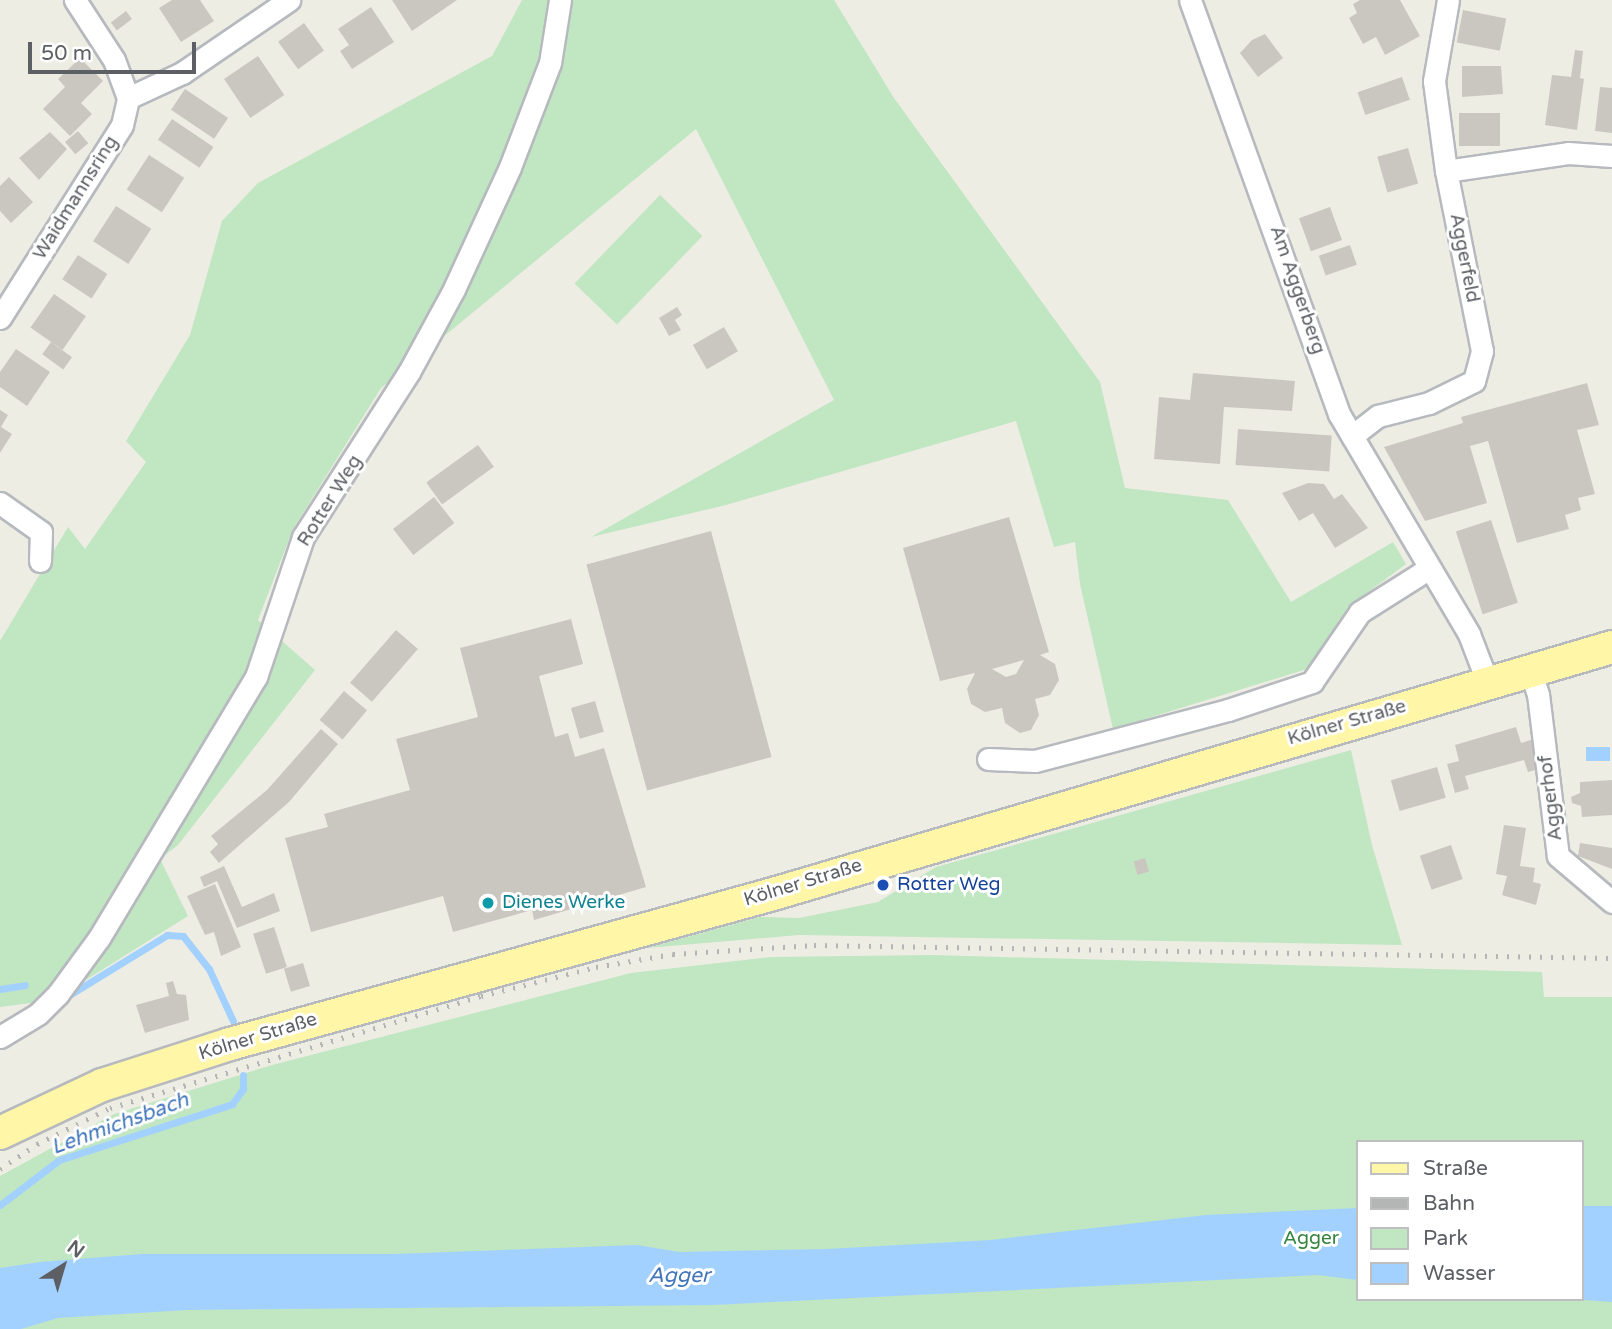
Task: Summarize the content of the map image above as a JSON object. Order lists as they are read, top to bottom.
{
  "streets": {
    "main road": ["Kölner Straße"],
    "street": [
      "Waidmannsring",
      "Aggerfeld",
      "Am Aggerberg",
      "Rotter Weg",
      "Aggerhof"
    ]
  },
  "crossings": [
    ["Aggerfeld", "Am Aggerberg"],
    ["Am Aggerberg", "Kölner Straße"],
    ["Kölner Straße", "Aggerhof"]
  ],
  "water": ["Lehmichsbach", "Agger"],
  "parks": ["Agger"],
  "places": ["Rotter Weg", "Dienes Werke"],
  "legend": [
    "Straße",
    "Bahn",
    "Park",
    "Wasser"
  ],
  "scale_bar": "50 m",
  "north": "top right"
}
